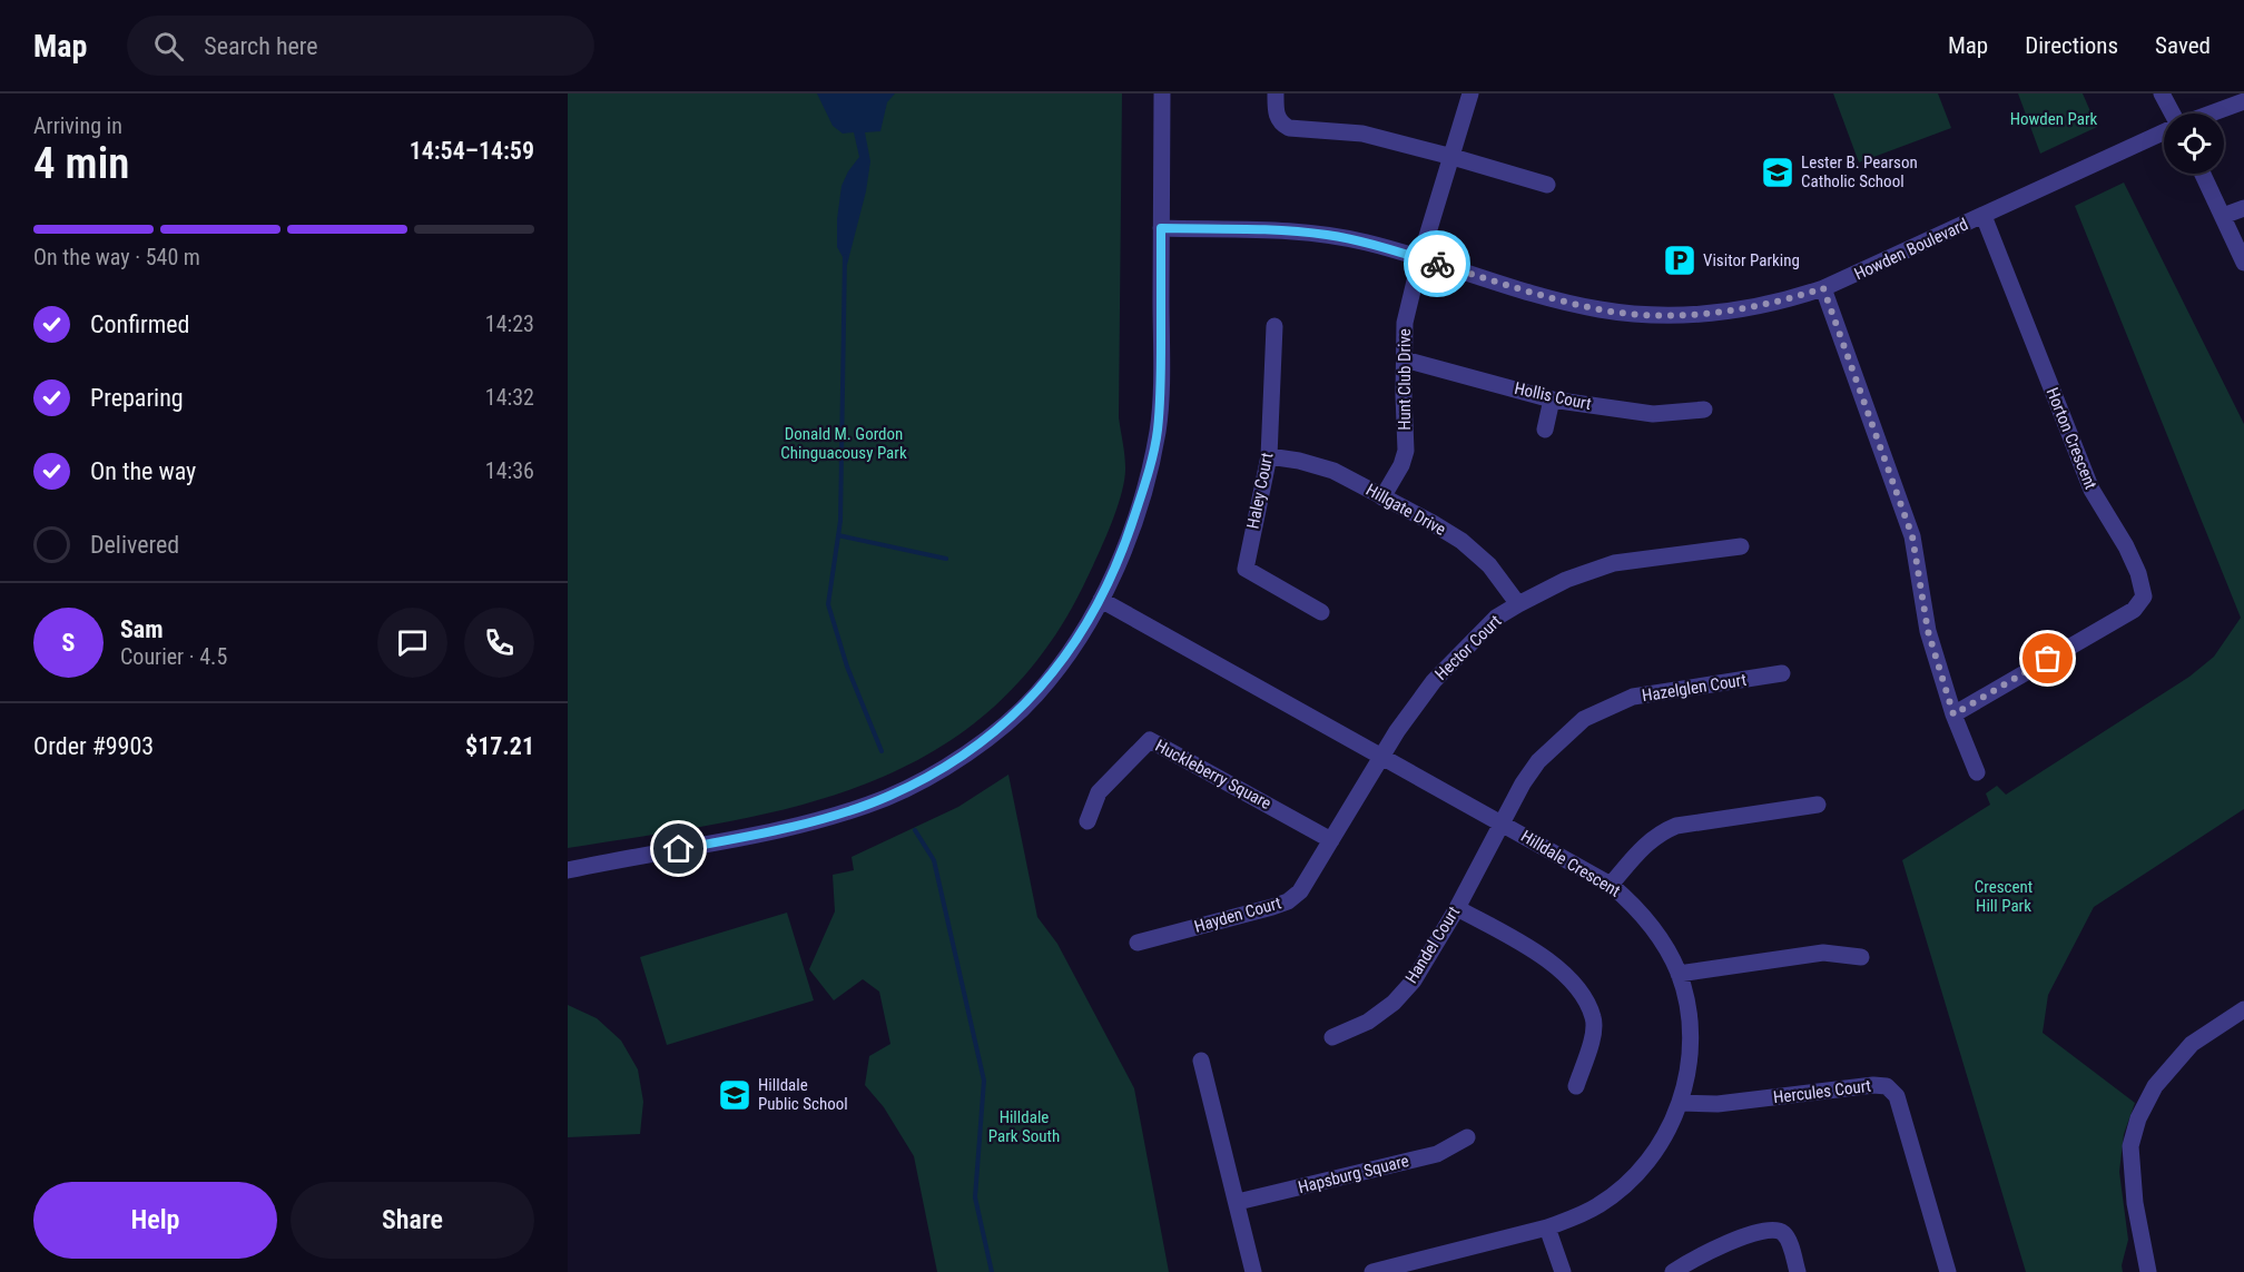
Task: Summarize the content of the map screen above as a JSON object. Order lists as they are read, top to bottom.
{
  "streets": {
    "street": [
      "Howden Boulevard",
      "Hunt Club Drive",
      "Hollis Court",
      "Horton Crescent",
      "Haley Court",
      "Hillgate Drive",
      "Hector Court",
      "Hazelglen Court",
      "Huckleberry Square",
      "Hilldale Crescent",
      "Hayden Court",
      "Handel Court",
      "Hercules Court",
      "Hapsburg Square"
    ]
  },
  "crossings": [
    ["Howden Boulevard", "Hunt Club Drive"],
    ["Howden Boulevard", "Horton Crescent"],
    ["Hunt Club Drive", "Hollis Court"],
    ["Hunt Club Drive", "Hillgate Drive"],
    ["Haley Court", "Hillgate Drive"],
    ["Hillgate Drive", "Hector Court"],
    ["Hector Court", "Hilldale Crescent"],
    ["Hector Court", "Hayden Court"],
    ["Hazelglen Court", "Hilldale Crescent"],
    ["Hazelglen Court", "Handel Court"],
    ["Huckleberry Square", "Hayden Court"],
    ["Hilldale Crescent", "Hayden Court"],
    ["Hilldale Crescent", "Handel Court"],
    ["Hilldale Crescent", "Hercules Court"]
  ],
  "parks": [
    "Howden Park",
    "Donald M. Gordon Chinguacousy Park",
    "Crescent Hill Park",
    "Hilldale Park South"
  ],
  "places": {
    "school or university": ["Lester B. Pearson Catholic School", "Hilldale Public School"],
    "parking": ["Visitor Parking"]
  },
  "page": {
    "header": "Map",
    "search": "Search here",
    "nav": ["Map", "Directions", "Saved"],
    "heading": ["4 min", "Arriving in", "14:54–14:59"],
    "panel": [
      "Sam",
      "Courier · 4.5",
      "Order #9903",
      "$17.21"
    ],
    "bar": "On the way · 540 m",
    "list": [
      ["Confirmed", "14:23"],
      ["Preparing", "14:32"],
      ["On the way", "14:36"],
      "Delivered"
    ],
    "round": "S",
    "buttons": ["Help", "Share"]
  }
}
